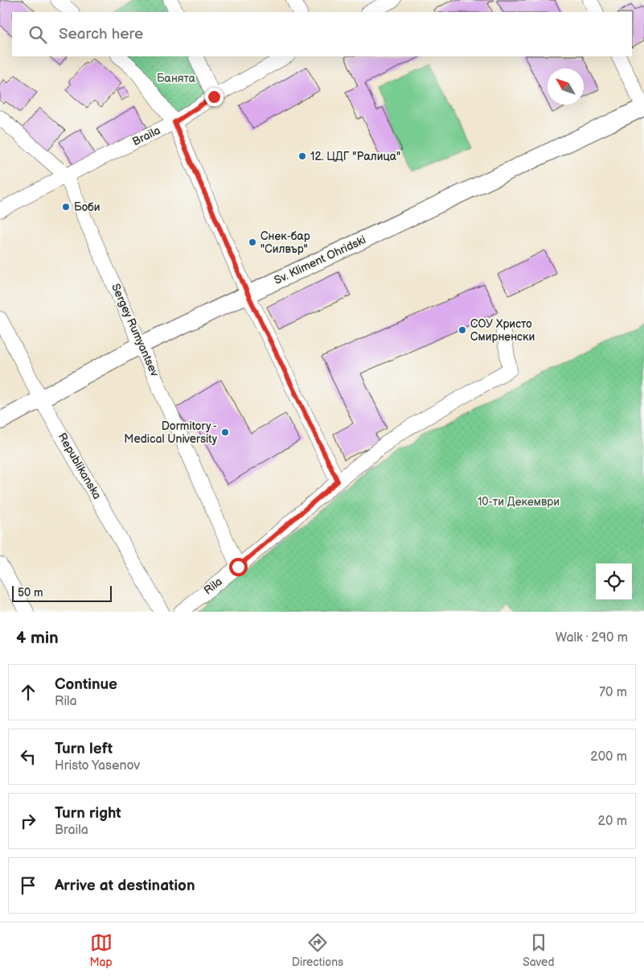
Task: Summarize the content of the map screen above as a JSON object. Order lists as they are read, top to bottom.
{
  "streets": {
    "street": [
      "Braila",
      "Sv. Kliment Ohridski",
      "Sergey Rumyantsev",
      "Republikanska",
      "Rila"
    ]
  },
  "crossings": [
    ["Braila", "Sergey Rumyantsev"],
    ["Sv. Kliment Ohridski", "Sergey Rumyantsev"],
    ["Sv. Kliment Ohridski", "Republikanska"],
    ["Sergey Rumyantsev", "Rila"]
  ],
  "parks": ["Банята", "10-ти Декември"],
  "places": [
    "12. ЦДГ \"Ралица\"",
    "Боби",
    "Снек-бар \"Силвър\"",
    "СОУ Христо Смирненски",
    "Dormitory - Medical University"
  ],
  "scale_bar": "50 m",
  "north": "top left",
  "page": {
    "search": "Search here",
    "scale": "50 m",
    "heading": ["4 min", "Walk · 290 m"],
    "list": [
      ["Continue", "Rila", "70 m"],
      ["Turn left", "Hristo Yasenov", "200 m"],
      ["Turn right", "Braila", "20 m"],
      "Arrive at destination"
    ],
    "nav": ["Map", "Directions", "Saved"]
  }
}
